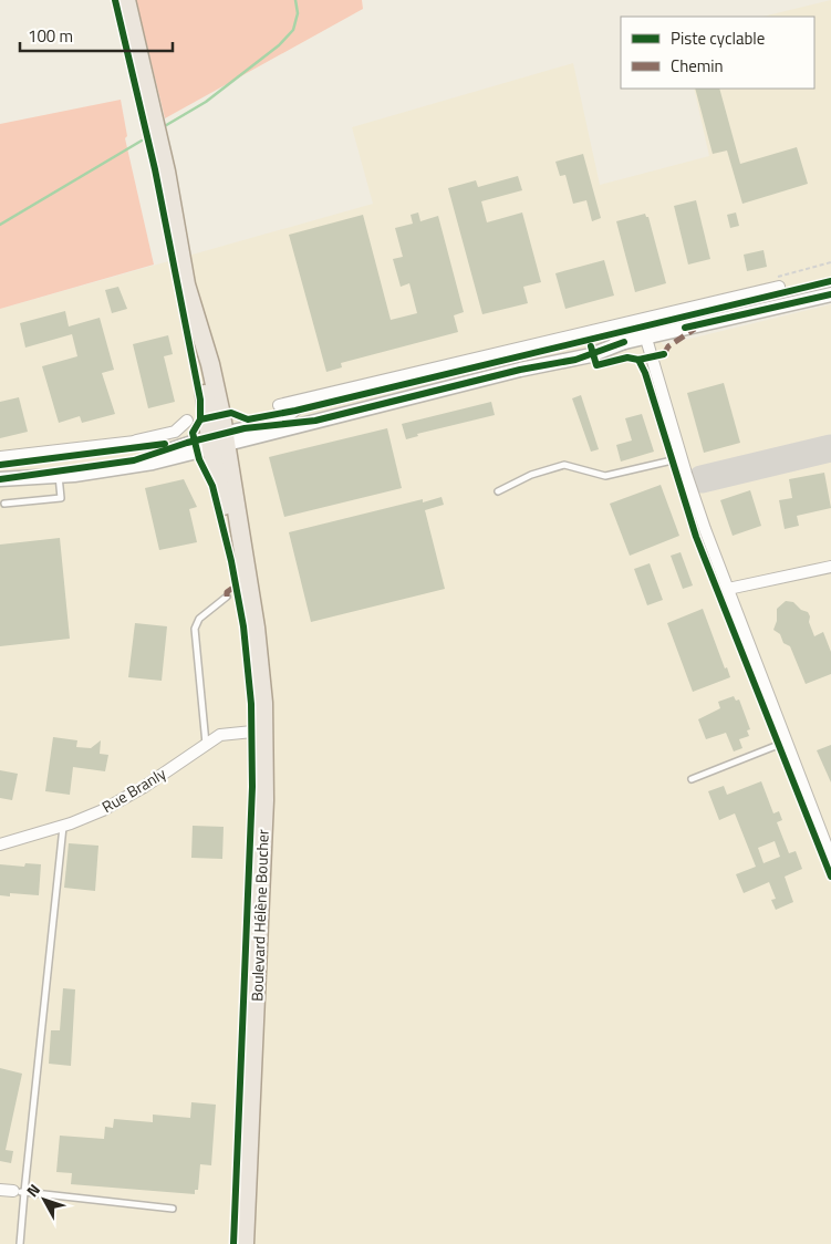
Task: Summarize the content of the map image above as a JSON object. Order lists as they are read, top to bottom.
{
  "streets": {
    "main road": ["Boulevard Hélène Boucher"],
    "street": ["Rue Branly"]
  },
  "crossings": [
    ["Rue Branly", "Boulevard Hélène Boucher"]
  ],
  "legend": ["Piste cyclable", "Chemin"],
  "scale_bar": "100 m",
  "north": "top left"
}
